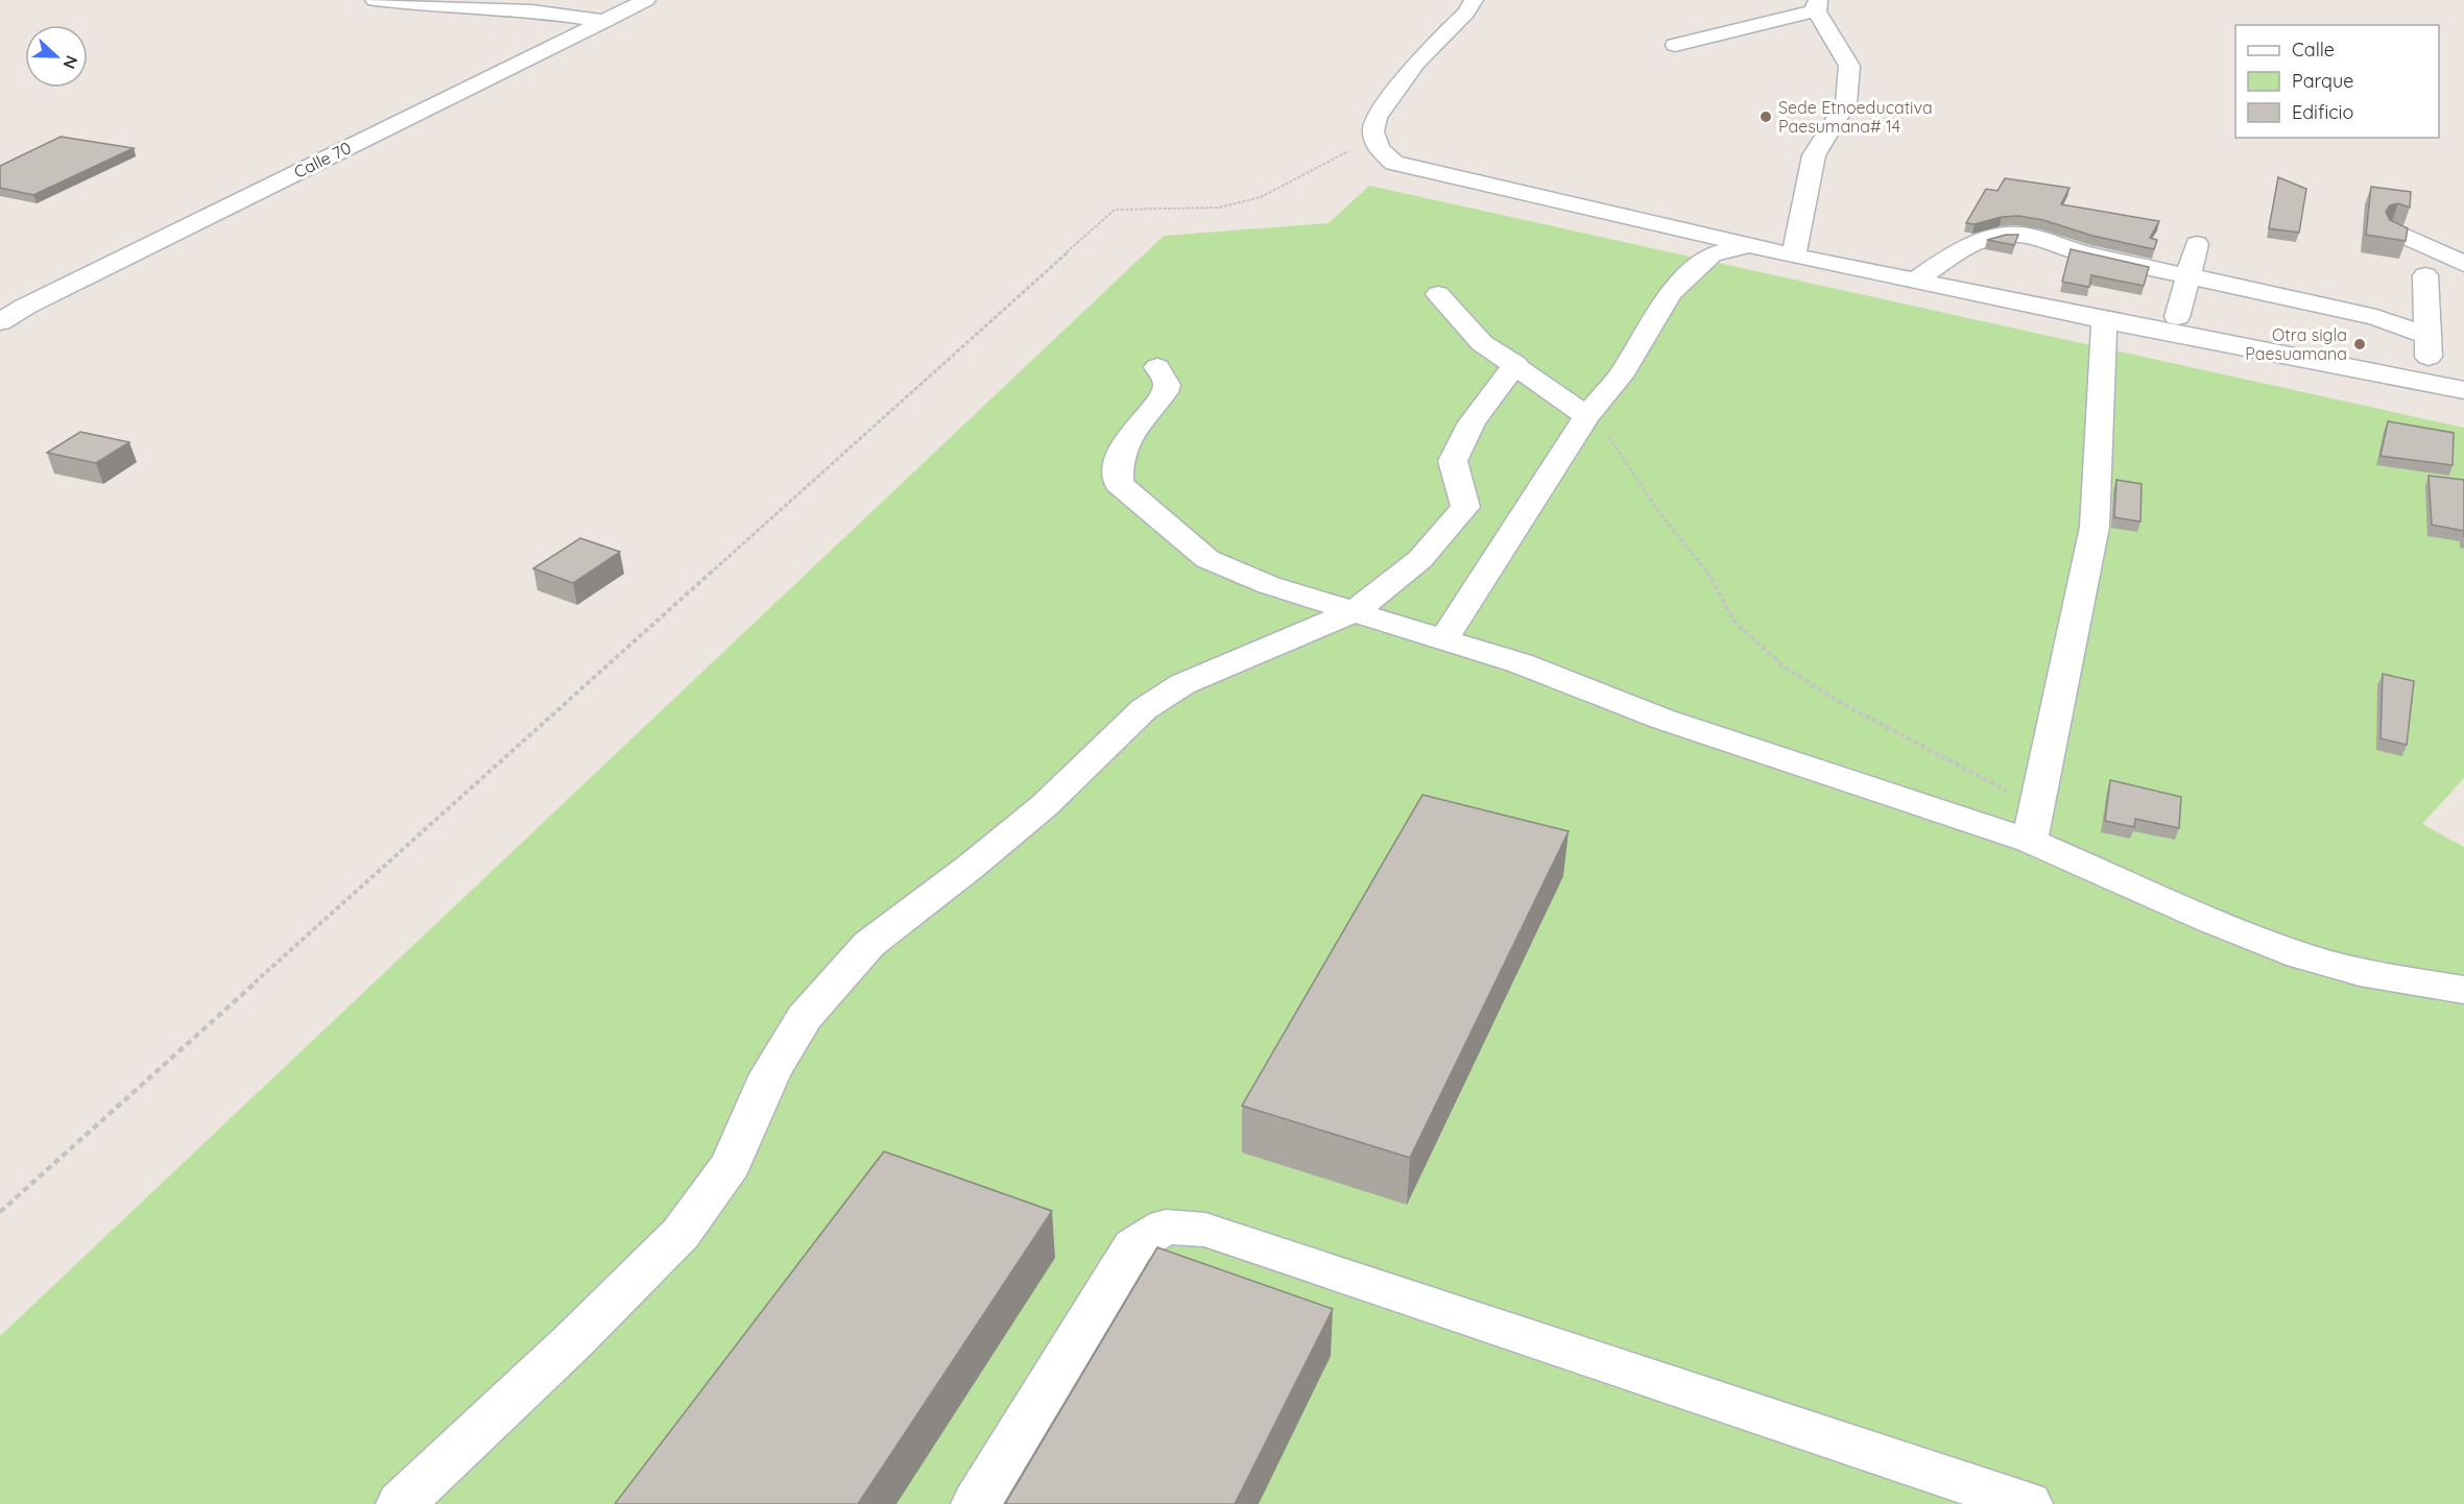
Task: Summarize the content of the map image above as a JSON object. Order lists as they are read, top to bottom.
{
  "streets": {
    "street": ["Calle 70"]
  },
  "places": ["Sede Etnoeducativa Paesumana# 14", "Otra sigla Paesuamana"],
  "legend": ["Calle", "Parque", "Edificio"],
  "north": "right"
}
